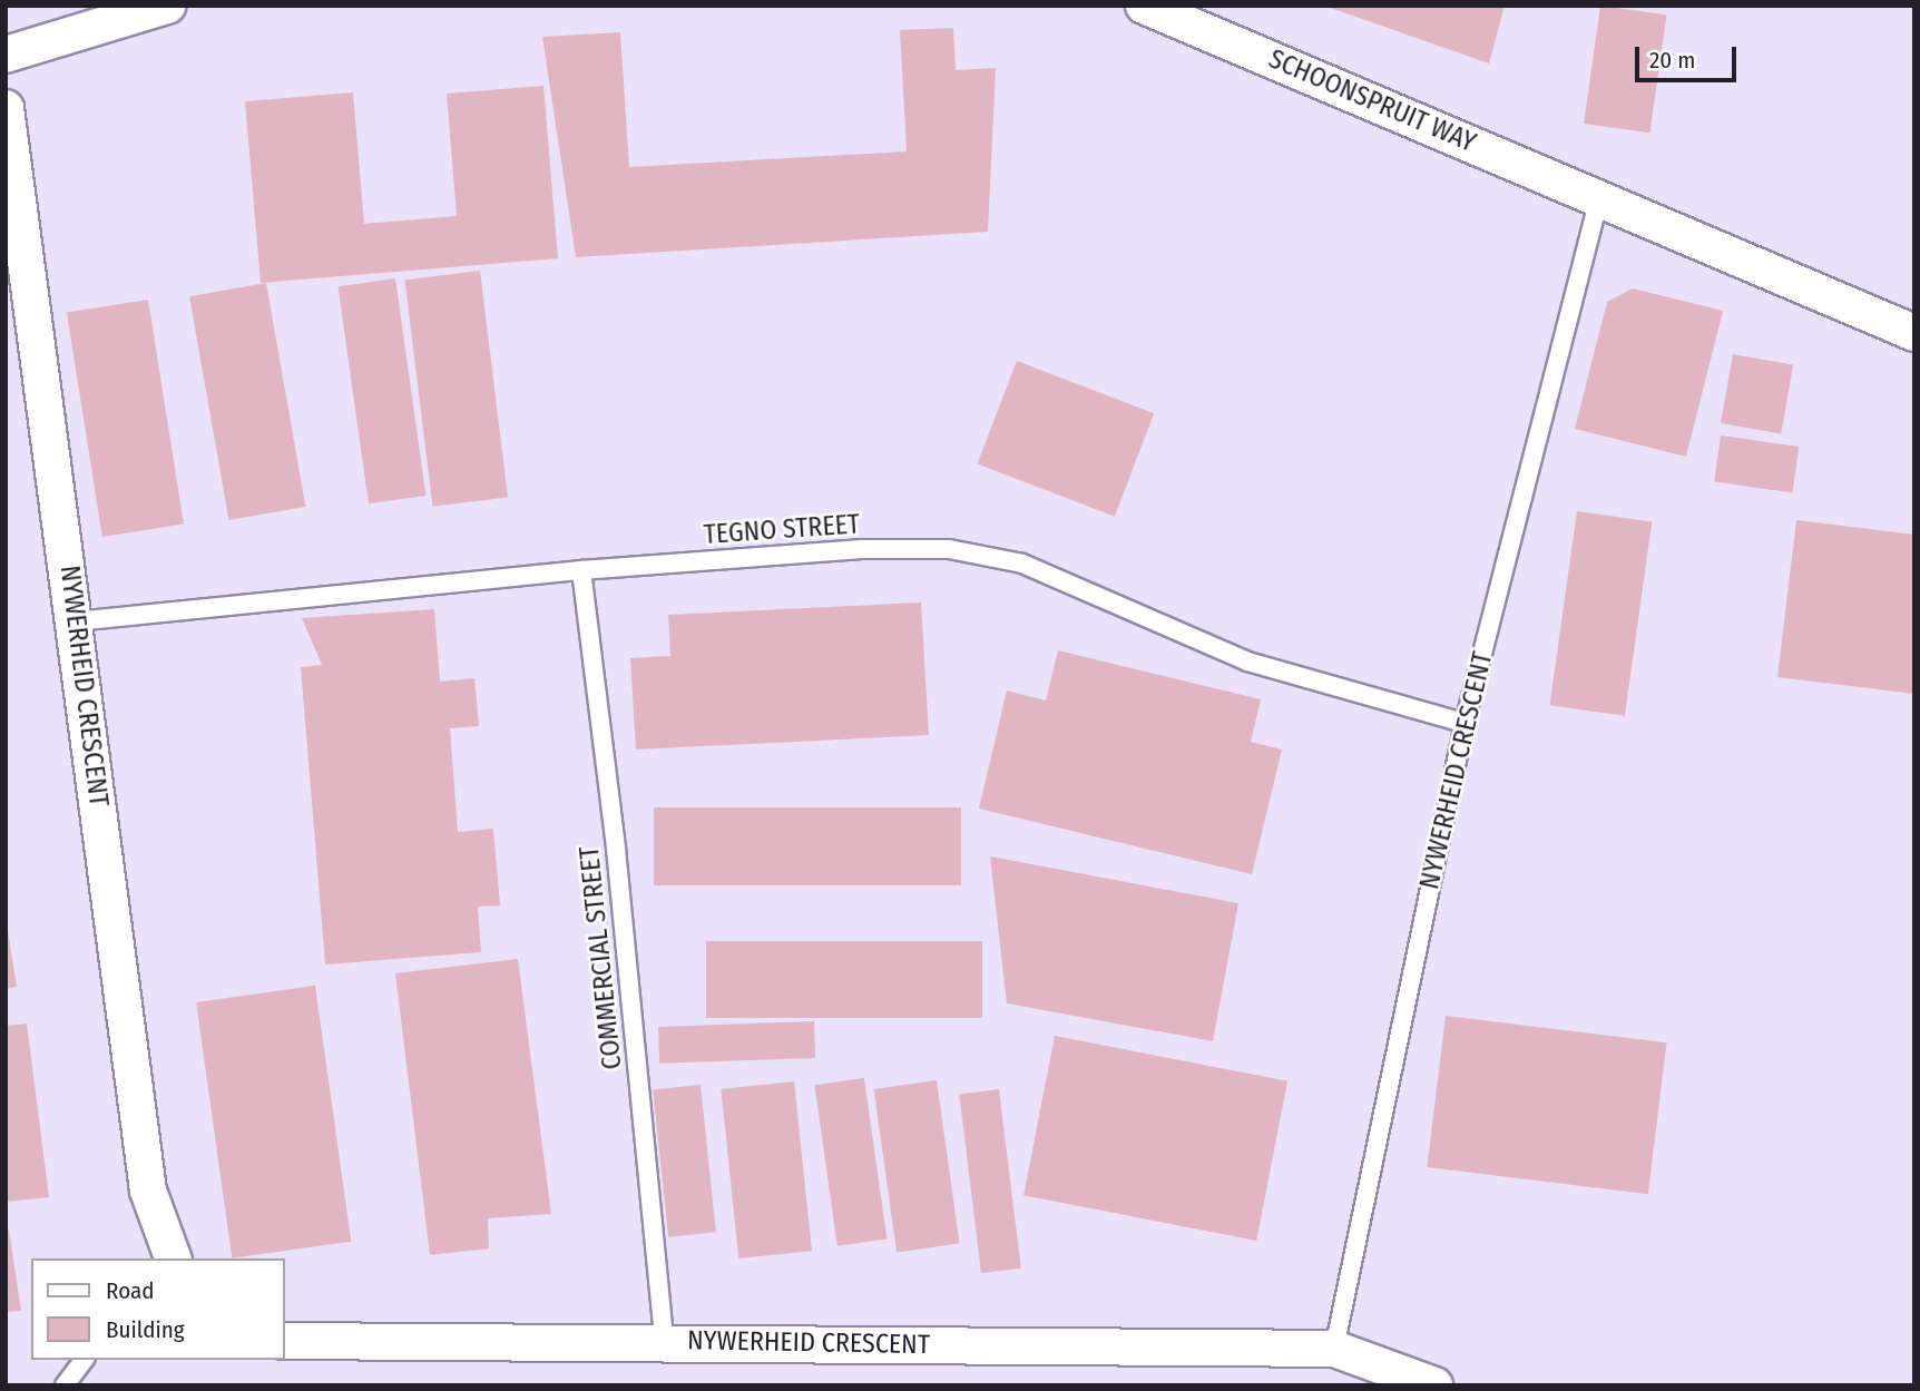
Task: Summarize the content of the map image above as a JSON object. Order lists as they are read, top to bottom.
{
  "streets": {
    "street": ["SCHOONSPRUIT WAY", "NYWERHEID CRESCENT"],
    "lane": ["TEGNO STREET", "COMMERCIAL STREET"]
  },
  "crossings": [
    ["SCHOONSPRUIT WAY", "NYWERHEID CRESCENT"],
    ["TEGNO STREET", "NYWERHEID CRESCENT"],
    ["TEGNO STREET", "COMMERCIAL STREET"],
    ["NYWERHEID CRESCENT", "COMMERCIAL STREET"]
  ],
  "legend": ["Road", "Building"],
  "scale_bar": "20 m"
}
